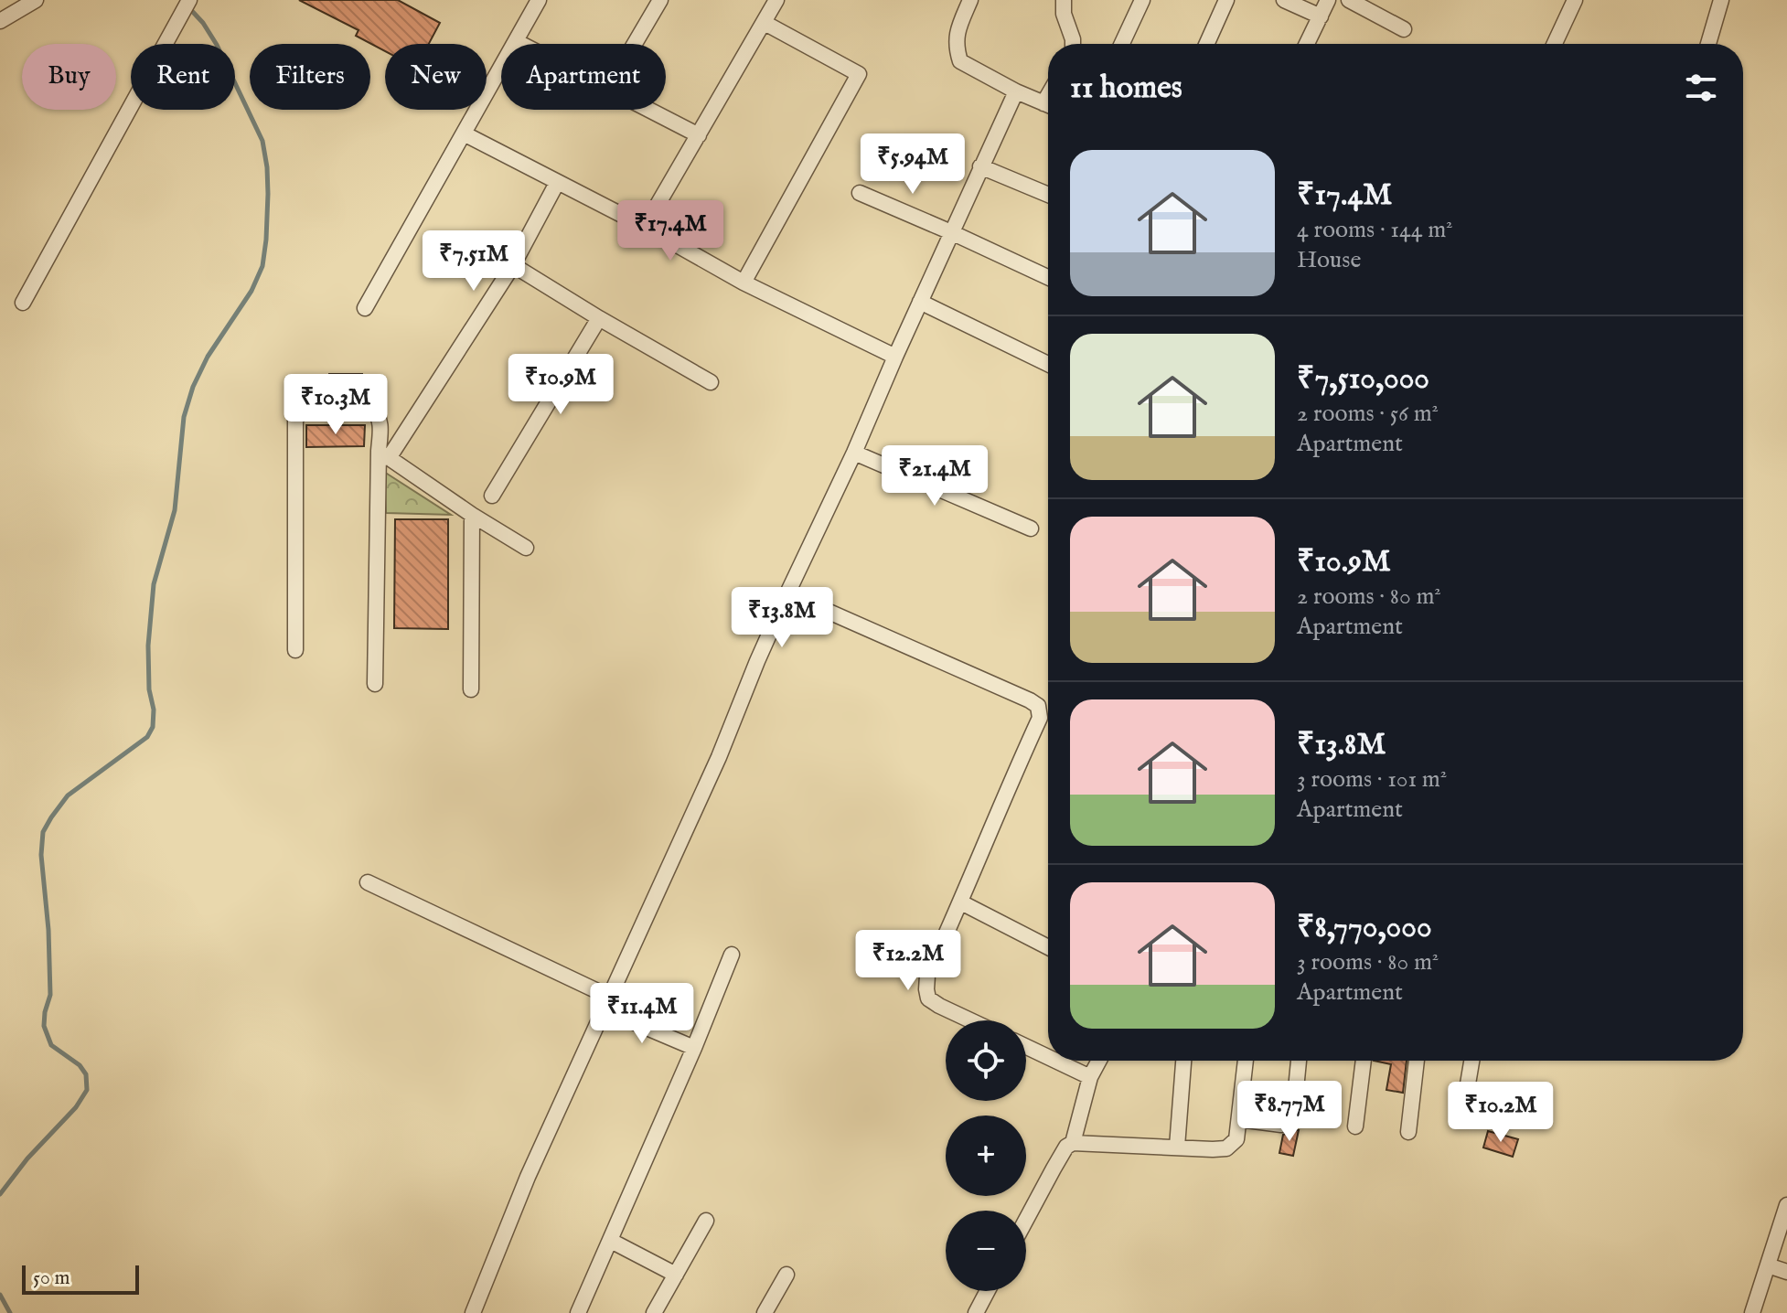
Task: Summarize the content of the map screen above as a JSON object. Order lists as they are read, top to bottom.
{
  "scale_bar": "50 m",
  "page": {
    "chip": [
      "Buy",
      "Rent",
      "Filters",
      "New",
      "Apartment"
    ],
    "heading": "11 homes",
    "list": [
      {
        "name": "₹17.4M",
        "note": "4 rooms · 144 m² · House"
      },
      {
        "name": "₹7,510,000",
        "note": "2 rooms · 56 m² · Apartment"
      },
      {
        "name": "₹10.9M",
        "note": "2 rooms · 80 m² · Apartment"
      },
      {
        "name": "₹13.8M",
        "note": "3 rooms · 101 m² · Apartment"
      },
      {
        "name": "₹8,770,000",
        "note": "3 rooms · 80 m² · Apartment"
      }
    ],
    "price": [
      "₹5.94M",
      "₹17.4M",
      "₹7.51M",
      "₹10.9M",
      "₹10.3M",
      "₹21.4M",
      "₹13.8M",
      "₹12.2M",
      "₹11.4M",
      "₹8.77M",
      "₹10.2M"
    ],
    "map_buttons": ["+", "−"],
    "scale": "50 m"
  }
}
